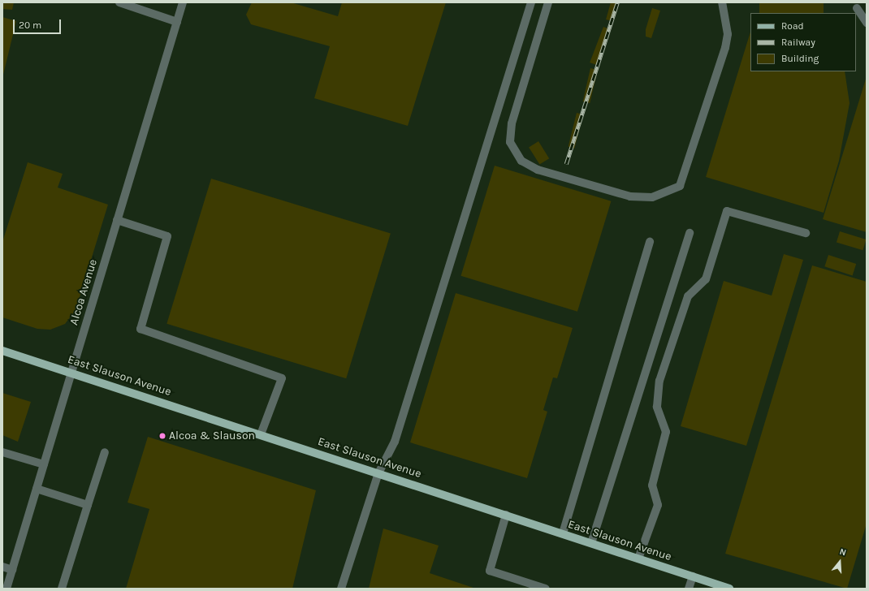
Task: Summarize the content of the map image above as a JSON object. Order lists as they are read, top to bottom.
{
  "streets": {
    "main road": ["East Slauson Avenue"],
    "street": ["Alcoa Avenue"]
  },
  "crossings": [
    ["Alcoa Avenue", "East Slauson Avenue"]
  ],
  "places": ["Alcoa & Slauson"],
  "legend": ["Road", "Railway", "Building"],
  "scale_bar": "20 m",
  "north": "top"
}
